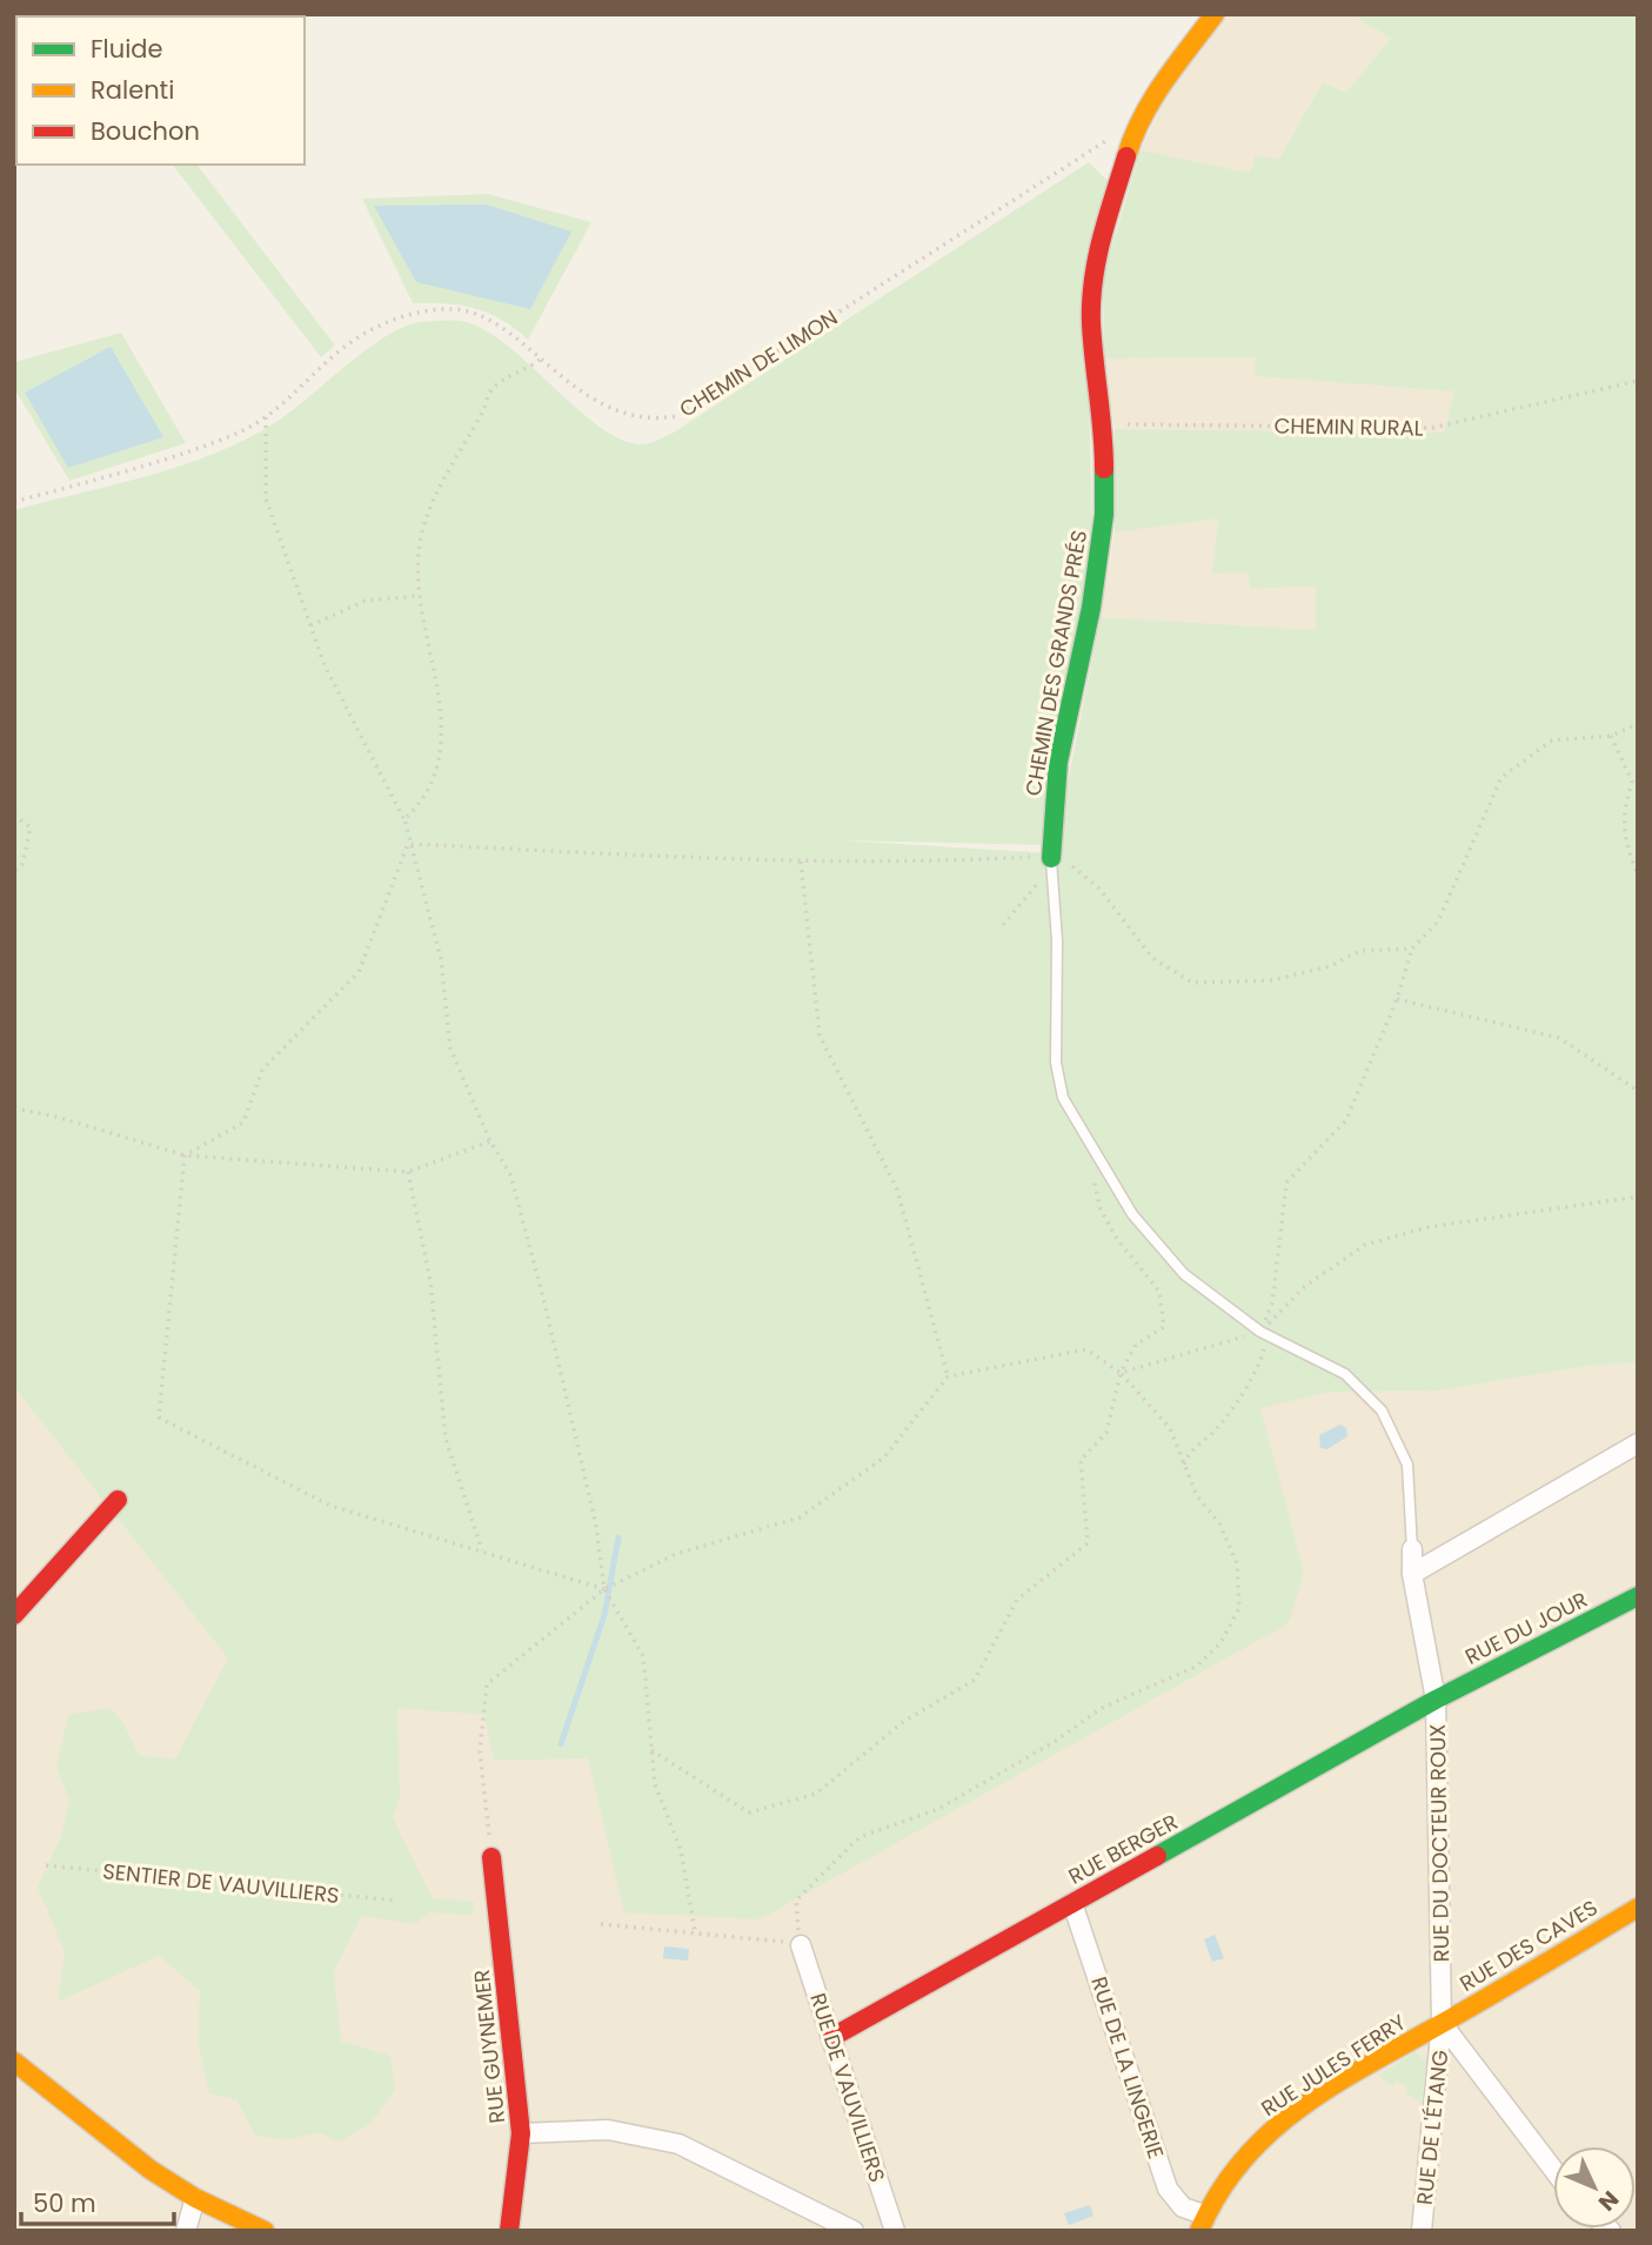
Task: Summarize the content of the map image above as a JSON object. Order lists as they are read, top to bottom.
{
  "streets": {
    "street": [
      "CHEMIN DES GRANDS PRÉS",
      "RUE DU JOUR",
      "RUE DU DOCTEUR ROUX",
      "RUE BERGER",
      "RUE DES CAVES",
      "RUE GUYNEMER",
      "RUE JULES FERRY",
      "RUE DE LA LINGERIE",
      "RUE DE VAUVILLIERS",
      "RUE DE L'ÉTANG"
    ],
    "path": ["CHEMIN DE LIMON", "CHEMIN RURAL", "SENTIER DE VAUVILLIERS"]
  },
  "crossings": [
    ["CHEMIN DE LIMON", "CHEMIN DES GRANDS PRÉS"],
    ["CHEMIN RURAL", "CHEMIN DES GRANDS PRÉS"],
    ["RUE DU JOUR", "RUE DU DOCTEUR ROUX"],
    ["RUE DU JOUR", "RUE BERGER"],
    ["RUE DU DOCTEUR ROUX", "RUE BERGER"],
    ["RUE DU DOCTEUR ROUX", "RUE DES CAVES"],
    ["RUE DU DOCTEUR ROUX", "RUE JULES FERRY"],
    ["RUE DU DOCTEUR ROUX", "RUE DE L'ÉTANG"],
    ["RUE BERGER", "RUE DE LA LINGERIE"],
    ["RUE BERGER", "RUE DE VAUVILLIERS"],
    ["RUE DES CAVES", "RUE JULES FERRY"],
    ["RUE DES CAVES", "RUE DE L'ÉTANG"],
    ["RUE JULES FERRY", "RUE DE LA LINGERIE"],
    ["RUE JULES FERRY", "RUE DE L'ÉTANG"]
  ],
  "legend": ["Fluide", "Ralenti", "Bouchon"],
  "scale_bar": "50 m",
  "north": "bottom right"
}
